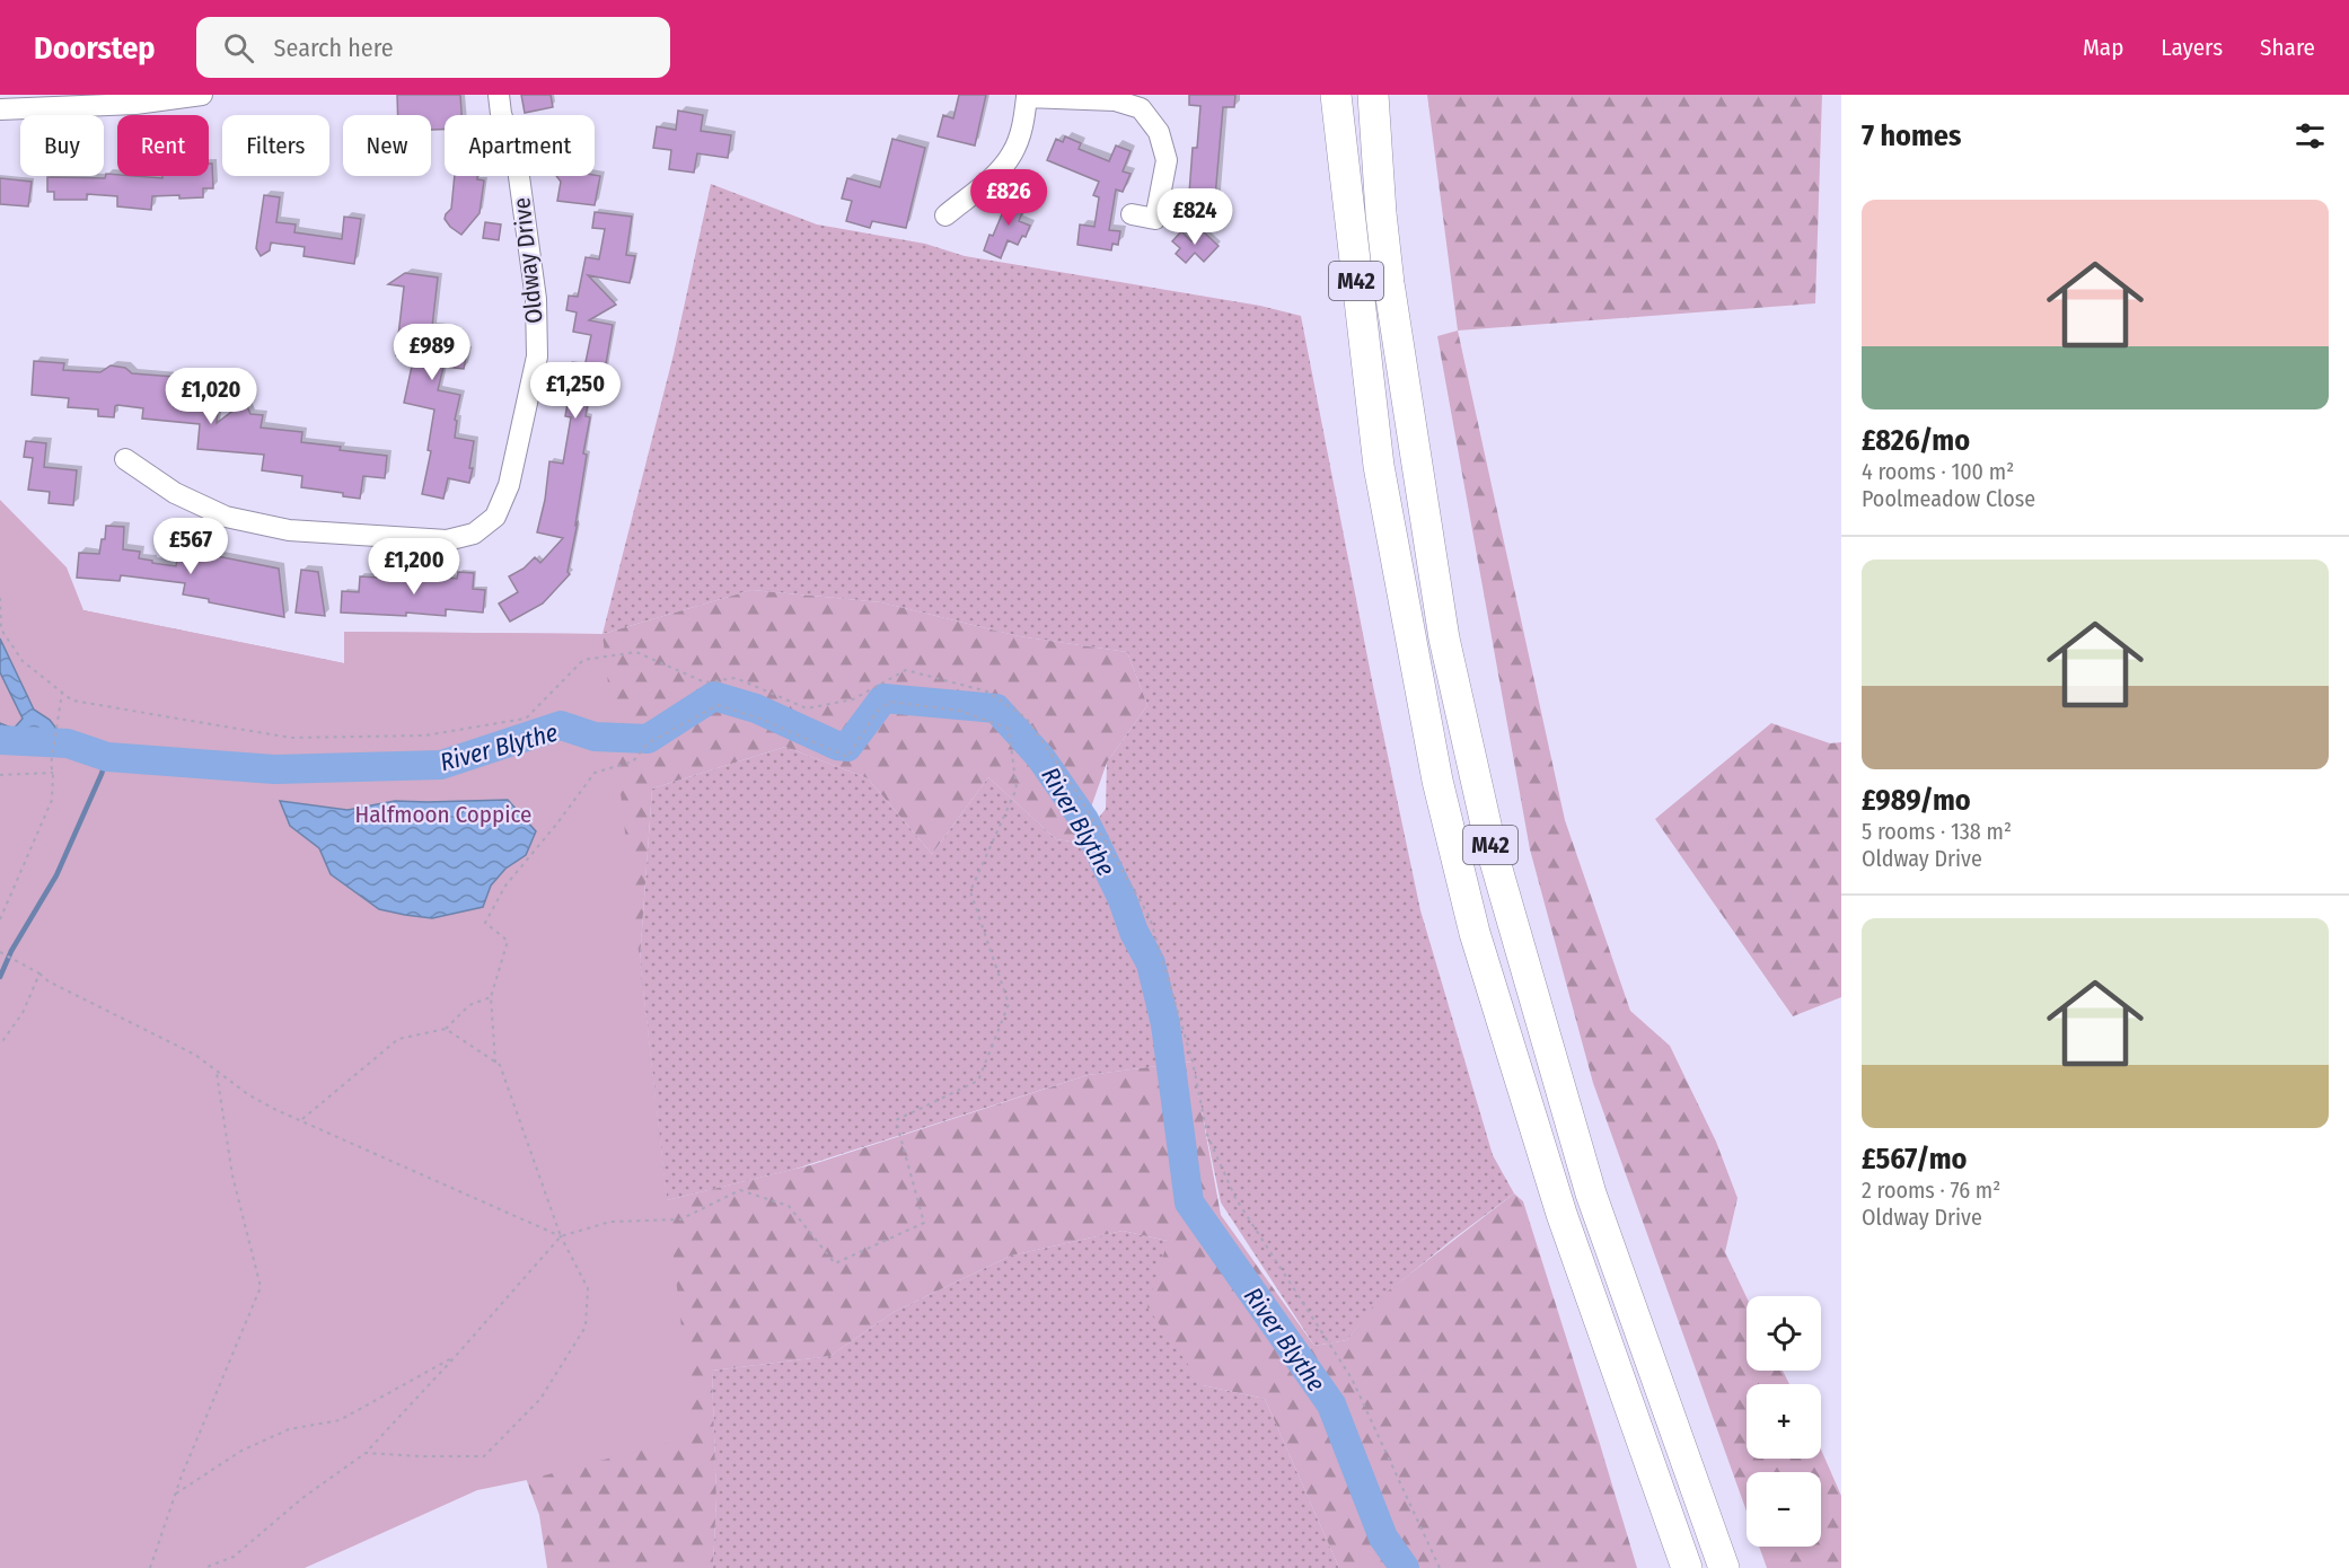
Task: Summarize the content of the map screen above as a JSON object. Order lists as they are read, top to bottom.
{
  "streets": {
    "highway": ["M42"],
    "street": ["Oldway Drive"]
  },
  "water": ["River Blythe"],
  "parks": ["Halfmoon Coppice"],
  "page": {
    "header": "Doorstep",
    "search": "Search here",
    "nav": ["Map", "Layers", "Share"],
    "heading": "7 homes",
    "chip": [
      "Buy",
      "Rent",
      "Filters",
      "New",
      "Apartment"
    ],
    "price": [
      "£826",
      "£824",
      "£989",
      "£1,250",
      "£1,020",
      "£567",
      "£1,200"
    ],
    "list": [
      {
        "name": "£826/mo",
        "note": "4 rooms · 100 m² · Poolmeadow Close"
      },
      {
        "name": "£989/mo",
        "note": "5 rooms · 138 m² · Oldway Drive"
      },
      {
        "name": "£567/mo",
        "note": "2 rooms · 76 m² · Oldway Drive"
      }
    ],
    "map_buttons": ["+", "−"]
  }
}
